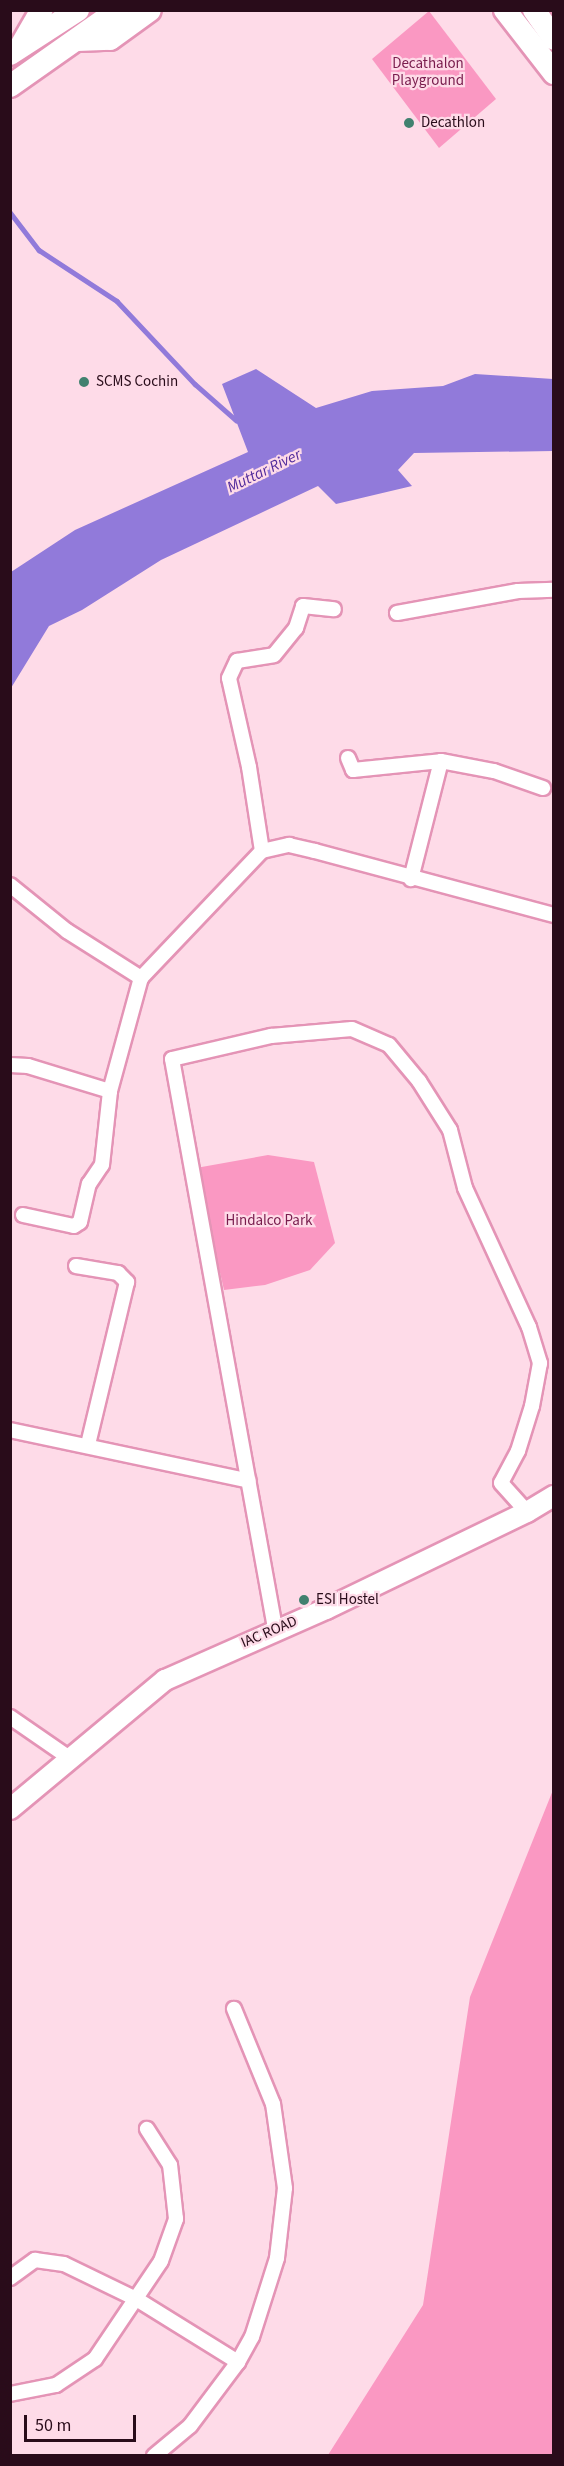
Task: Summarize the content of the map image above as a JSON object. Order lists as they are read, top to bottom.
{
  "streets": {
    "main road": ["IAC ROAD"]
  },
  "water": ["Muttar River"],
  "parks": ["Decathalon Playground", "Hindalco Park"],
  "places": ["Decathlon", "SCMS Cochin", "ESI Hostel"],
  "scale_bar": "50 m"
}
